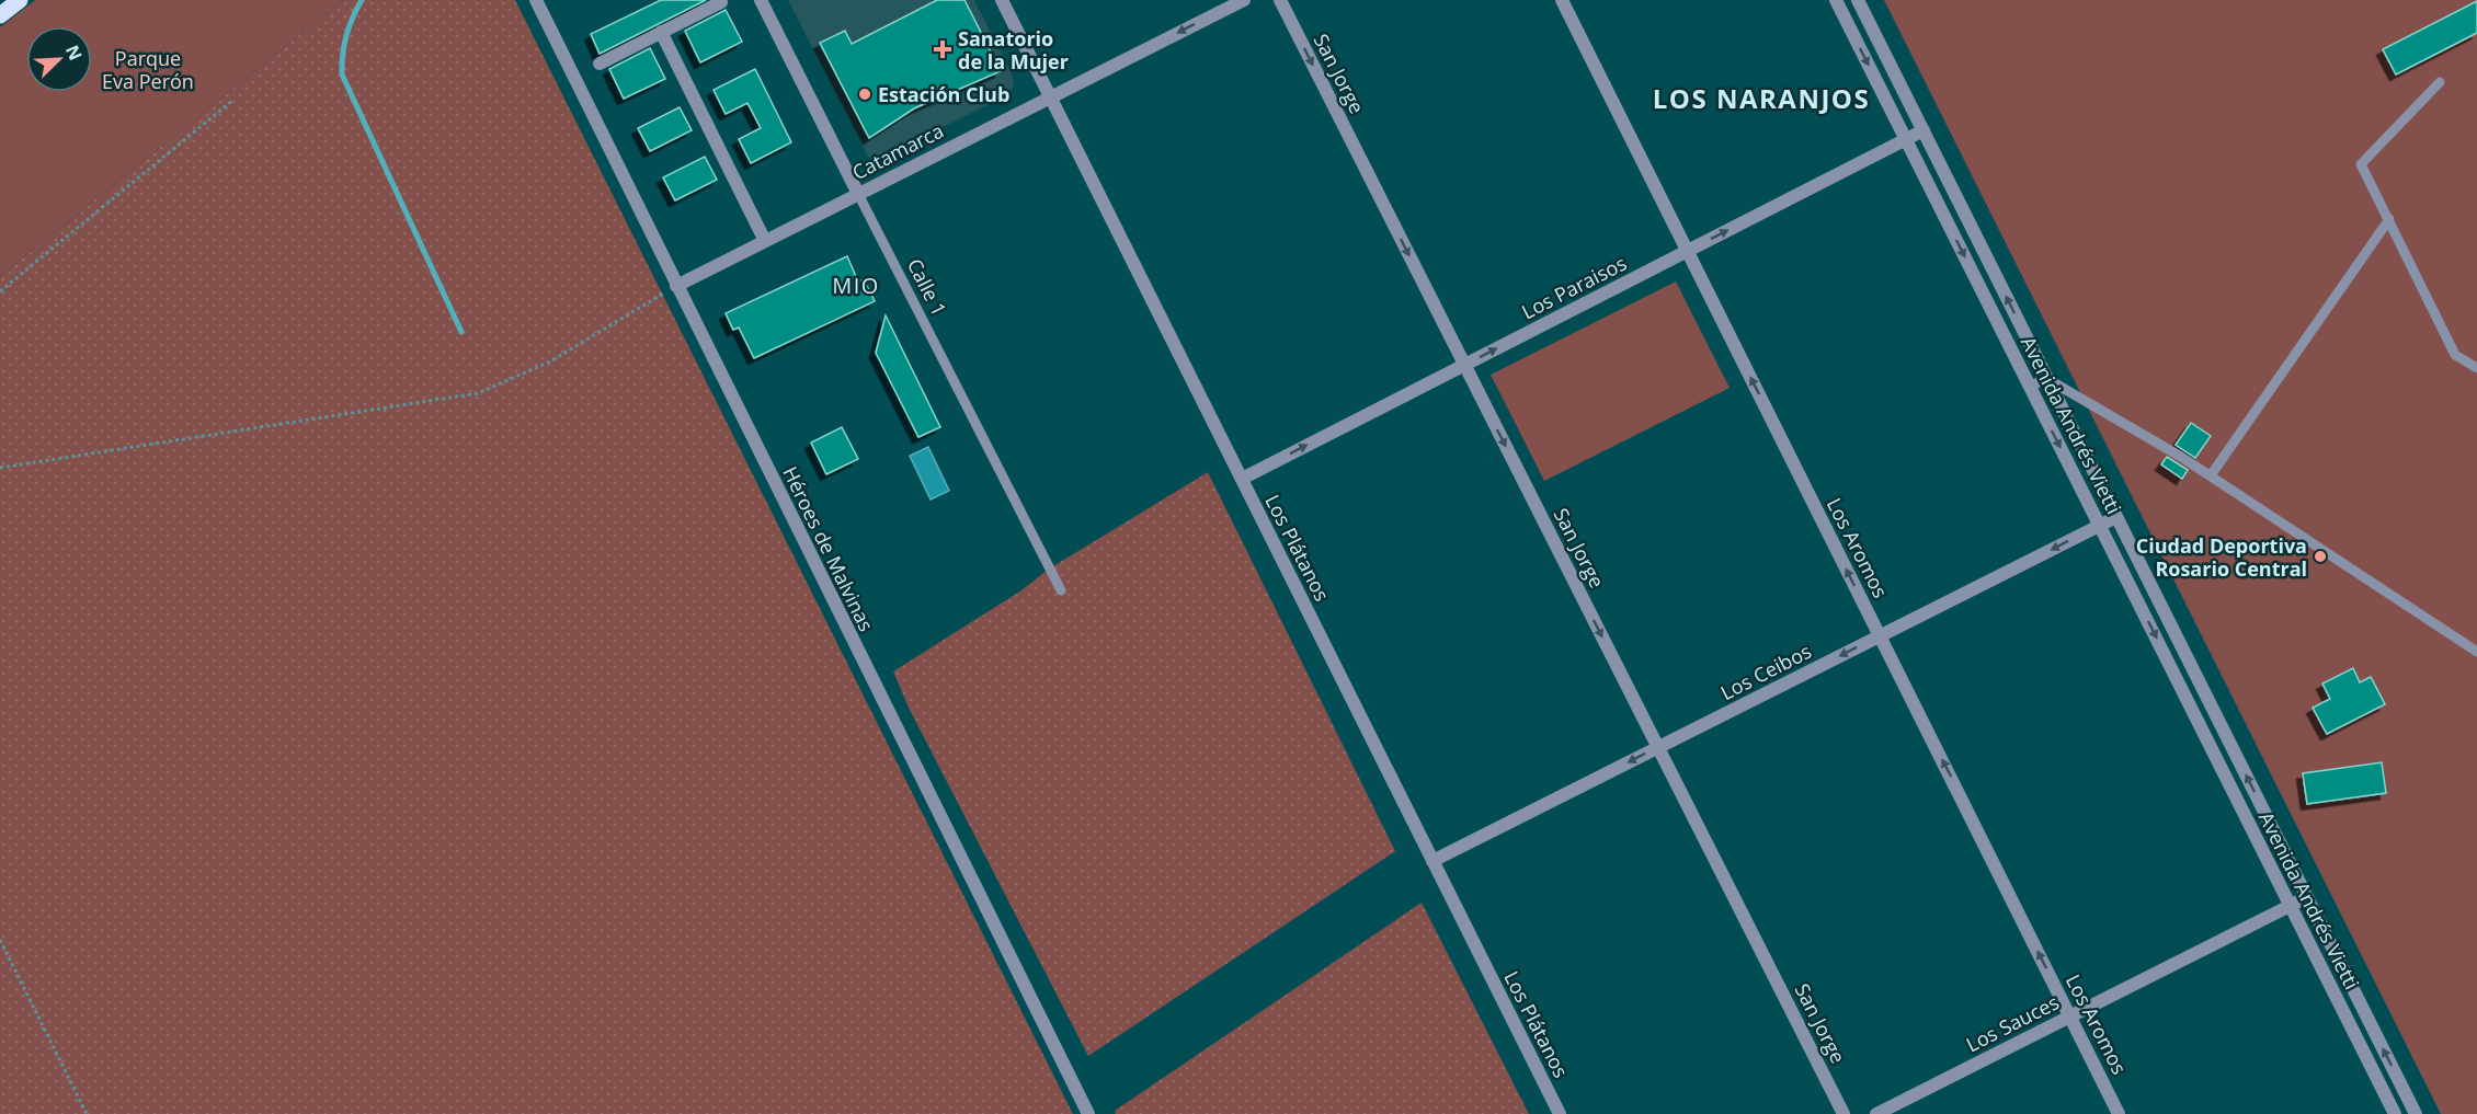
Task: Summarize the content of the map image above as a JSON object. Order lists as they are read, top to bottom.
{
  "streets": {
    "street": [
      "San Jorge",
      "Catamarca",
      "Calle 1",
      "Los Paraisos",
      "Avenida Andrés Vietti",
      "Los Plátanos",
      "Los Aromos",
      "Héroes de Malvinas",
      "Los Ceibos",
      "Los Sauces"
    ]
  },
  "crossings": [
    ["San Jorge", "Los Paraisos"],
    ["San Jorge", "Los Ceibos"],
    ["Catamarca", "Calle 1"],
    ["Catamarca", "Los Plátanos"],
    ["Catamarca", "Héroes de Malvinas"],
    ["Los Paraisos", "Avenida Andrés Vietti"],
    ["Los Paraisos", "Los Plátanos"],
    ["Los Paraisos", "Los Aromos"],
    ["Avenida Andrés Vietti", "Los Ceibos"],
    ["Avenida Andrés Vietti", "Los Sauces"],
    ["Los Plátanos", "Los Ceibos"],
    ["Los Aromos", "Los Ceibos"],
    ["Los Aromos", "Los Sauces"]
  ],
  "one_way": [
    "San Jorge",
    "Los Paraisos",
    "Los Aromos",
    "Los Ceibos"
  ],
  "districts": ["LOS NARANJOS", "MIO"],
  "parks": ["Parque Eva Perón"],
  "places": {
    "health": ["Sanatorio de la Mujer"],
    "other": ["Estación Club", "Ciudad Deportiva Rosario Central"]
  },
  "north": "top right"
}
